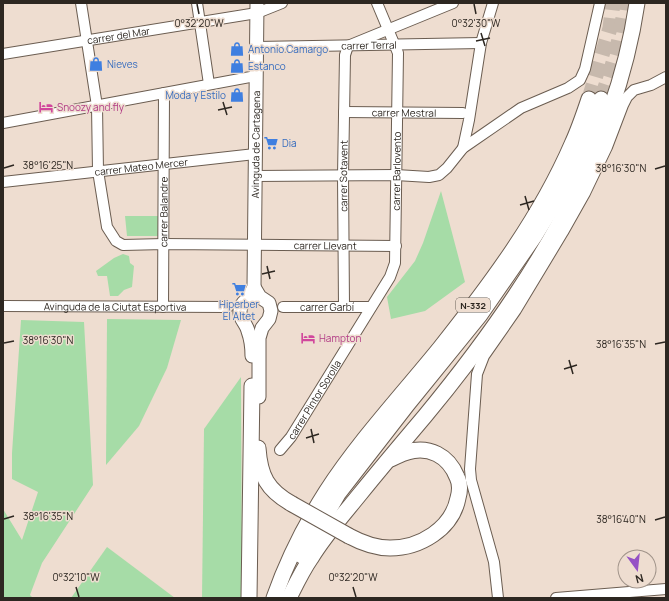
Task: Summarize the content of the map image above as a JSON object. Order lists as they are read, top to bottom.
{
  "streets": {
    "highway": ["N-332"],
    "main road": ["Avinguda de Cartagena"],
    "street": [
      "carrer del Mar",
      "carrer Terral",
      "carrer Mestral",
      "carrer Mateo Mercer",
      "carrer Barlovento",
      "carrer Sotavent",
      "carrer Balandre",
      "carrer Llevant",
      "Avinguda de la Ciutat Esportiva",
      "carrer Garbí",
      "carrer Pintor Sorolla"
    ]
  },
  "crossings": [
    ["carrer del Mar", "Avinguda de Cartagena"],
    ["carrer Terral", "Avinguda de Cartagena"],
    ["carrer Terral", "carrer Barlovento"],
    ["carrer Terral", "carrer Sotavent"],
    ["carrer Mestral", "carrer Barlovento"],
    ["carrer Mestral", "carrer Sotavent"],
    ["Avinguda de Cartagena", "carrer Mateo Mercer"],
    ["Avinguda de Cartagena", "carrer Llevant"],
    ["Avinguda de Cartagena", "Avinguda de la Ciutat Esportiva"],
    ["carrer Mateo Mercer", "carrer Balandre"],
    ["carrer Mateo Mercer", "carrer Llevant"],
    ["carrer Barlovento", "carrer Llevant"],
    ["carrer Barlovento", "carrer Garbí"],
    ["carrer Barlovento", "carrer Pintor Sorolla"],
    ["carrer Sotavent", "carrer Llevant"],
    ["carrer Sotavent", "carrer Garbí"],
    ["carrer Balandre", "carrer Llevant"],
    ["carrer Balandre", "Avinguda de la Ciutat Esportiva"],
    ["Avinguda de la Ciutat Esportiva", "carrer Garbí"],
    ["carrer Garbí", "carrer Pintor Sorolla"]
  ],
  "places": {
    "shop": [
      "Antonio Camargo",
      "Nieves",
      "Estanco",
      "Moda y Estilo"
    ],
    "hotel": ["Snoozy and fly", "Hampton"],
    "supermarket": ["Dia", "Hiperber El Altet"]
  },
  "north": "bottom",
  "coordinates": [
    "0°32'20\"W",
    "0°32'30\"W",
    "38°16'25\"N",
    "38°16'30\"N",
    "38°16'35\"N",
    "38°16'40\"N",
    "0°32'10\"W"
  ]
}
